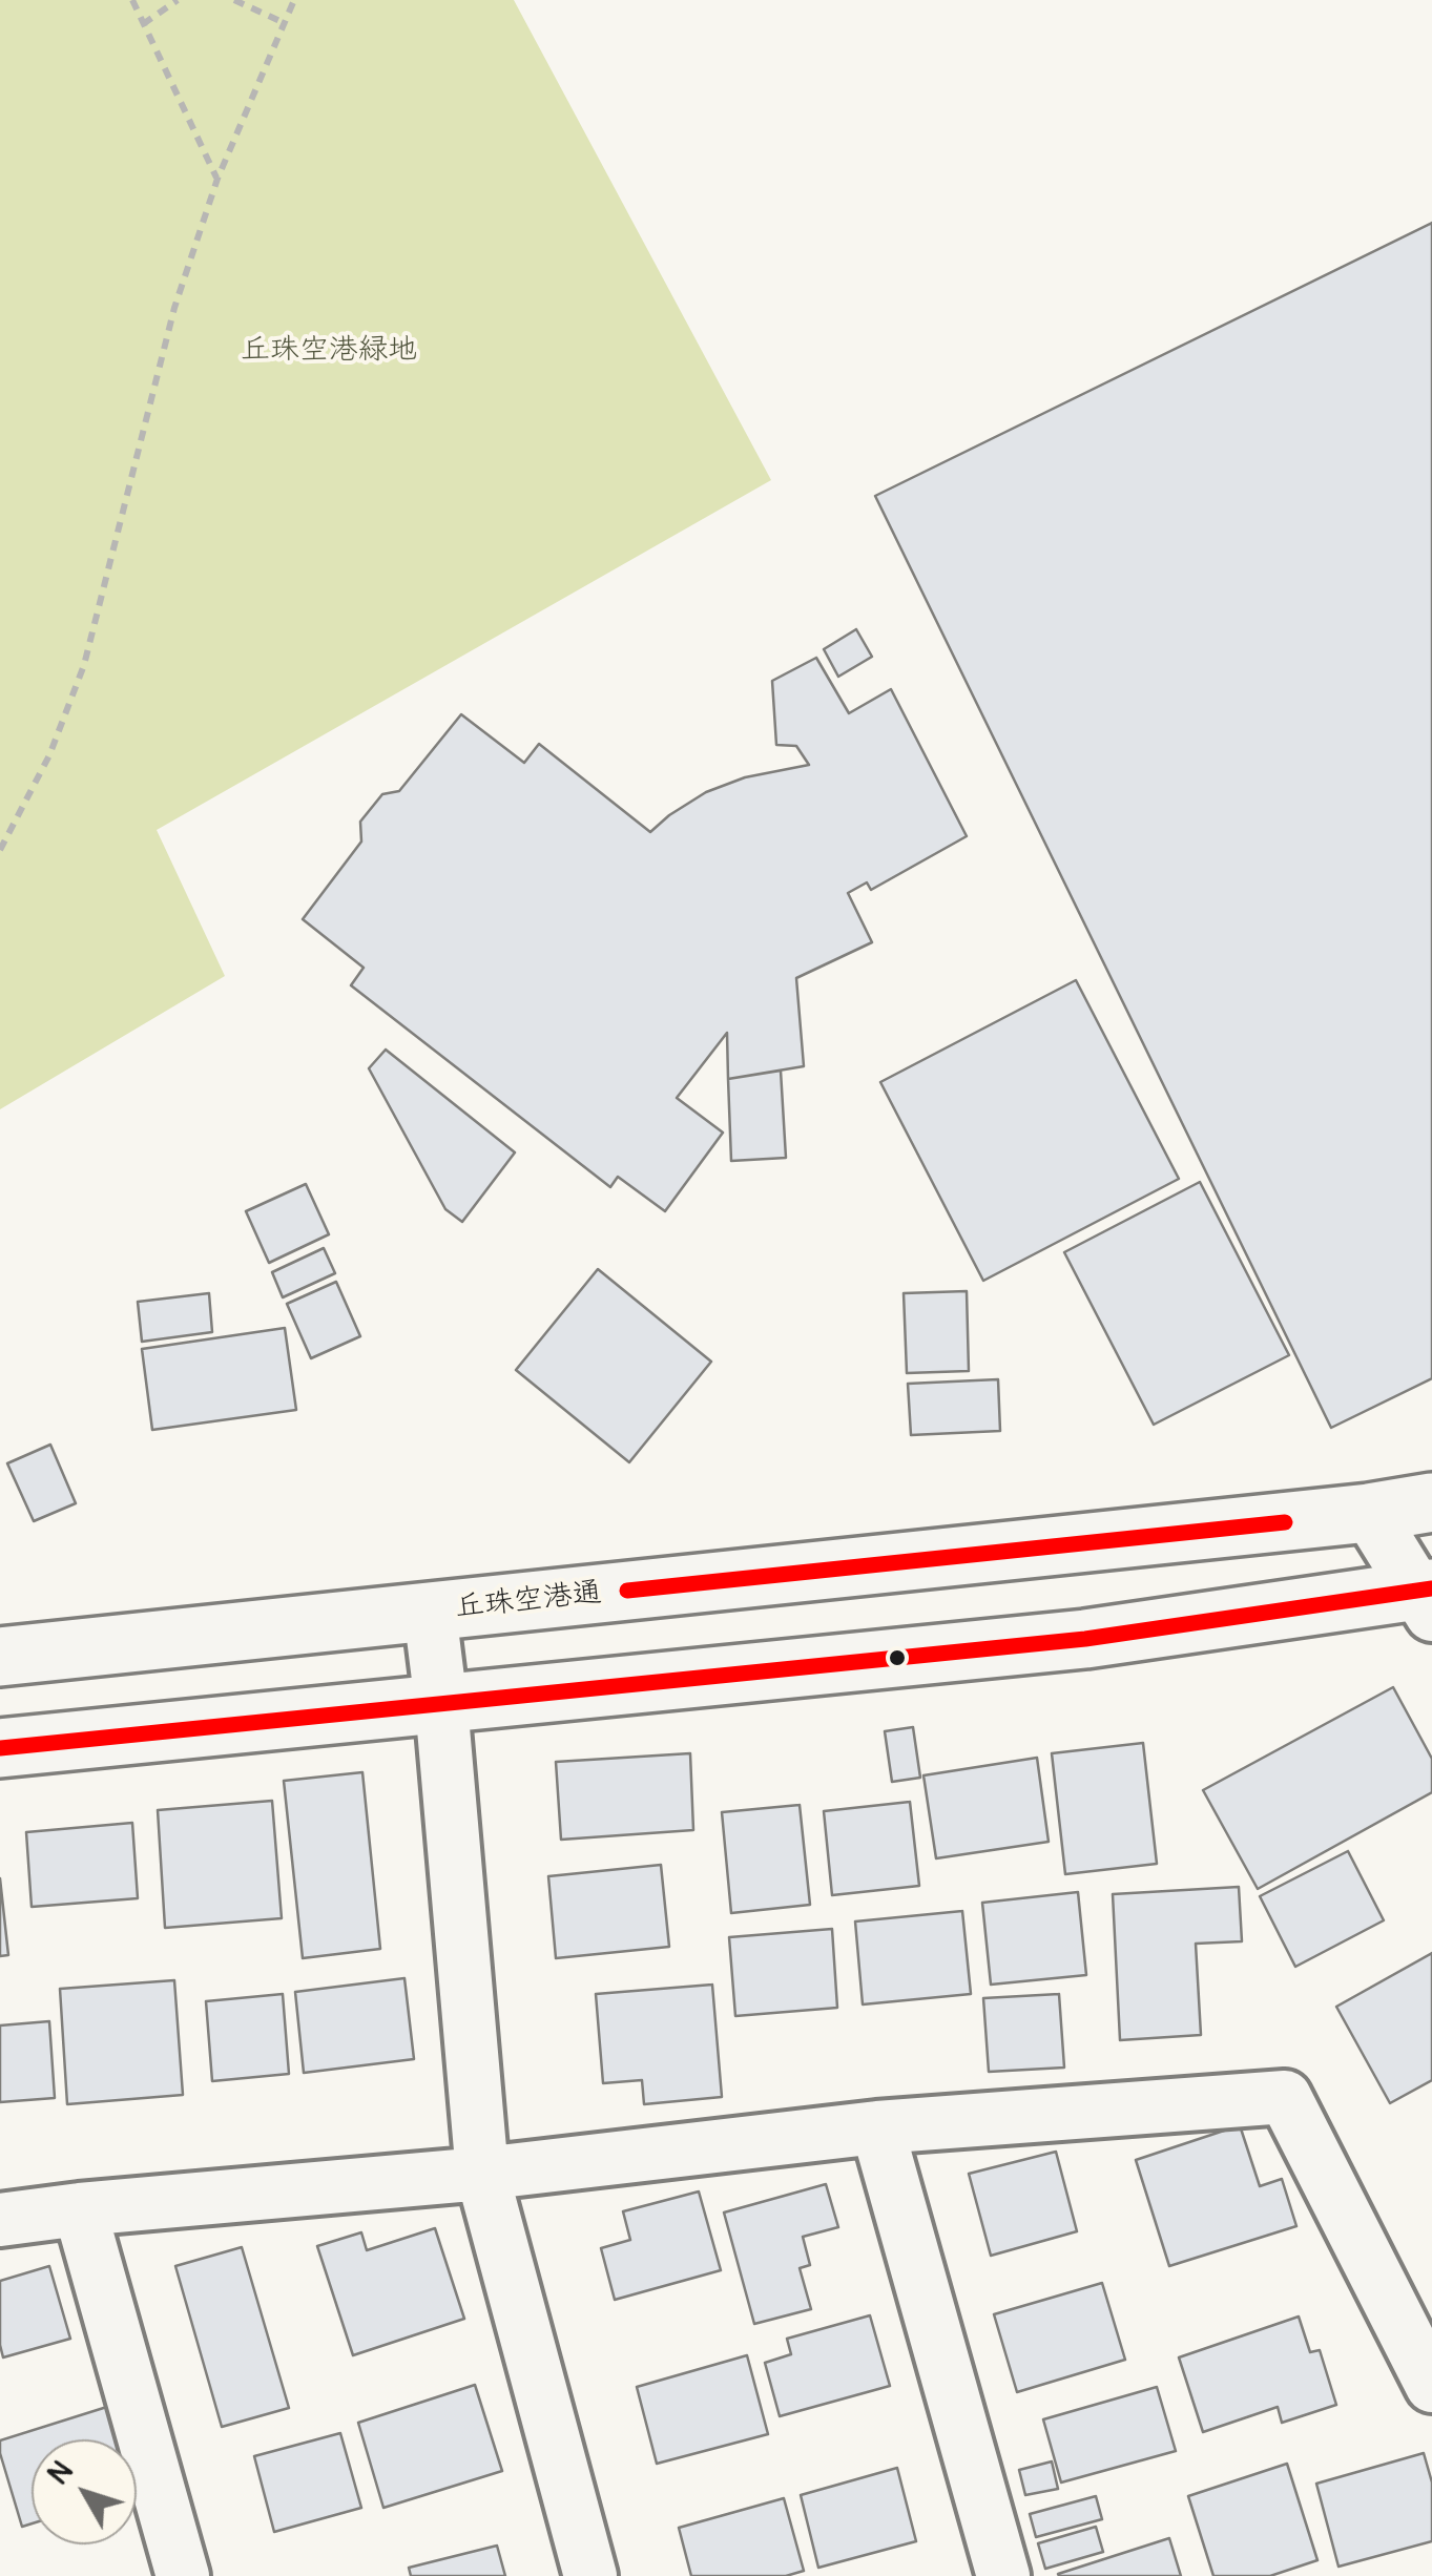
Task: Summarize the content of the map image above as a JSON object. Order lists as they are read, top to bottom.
{
  "streets": {
    "main road": ["丘珠空港通"]
  },
  "parks": ["丘珠空港緑地"],
  "north": "top left"
}
